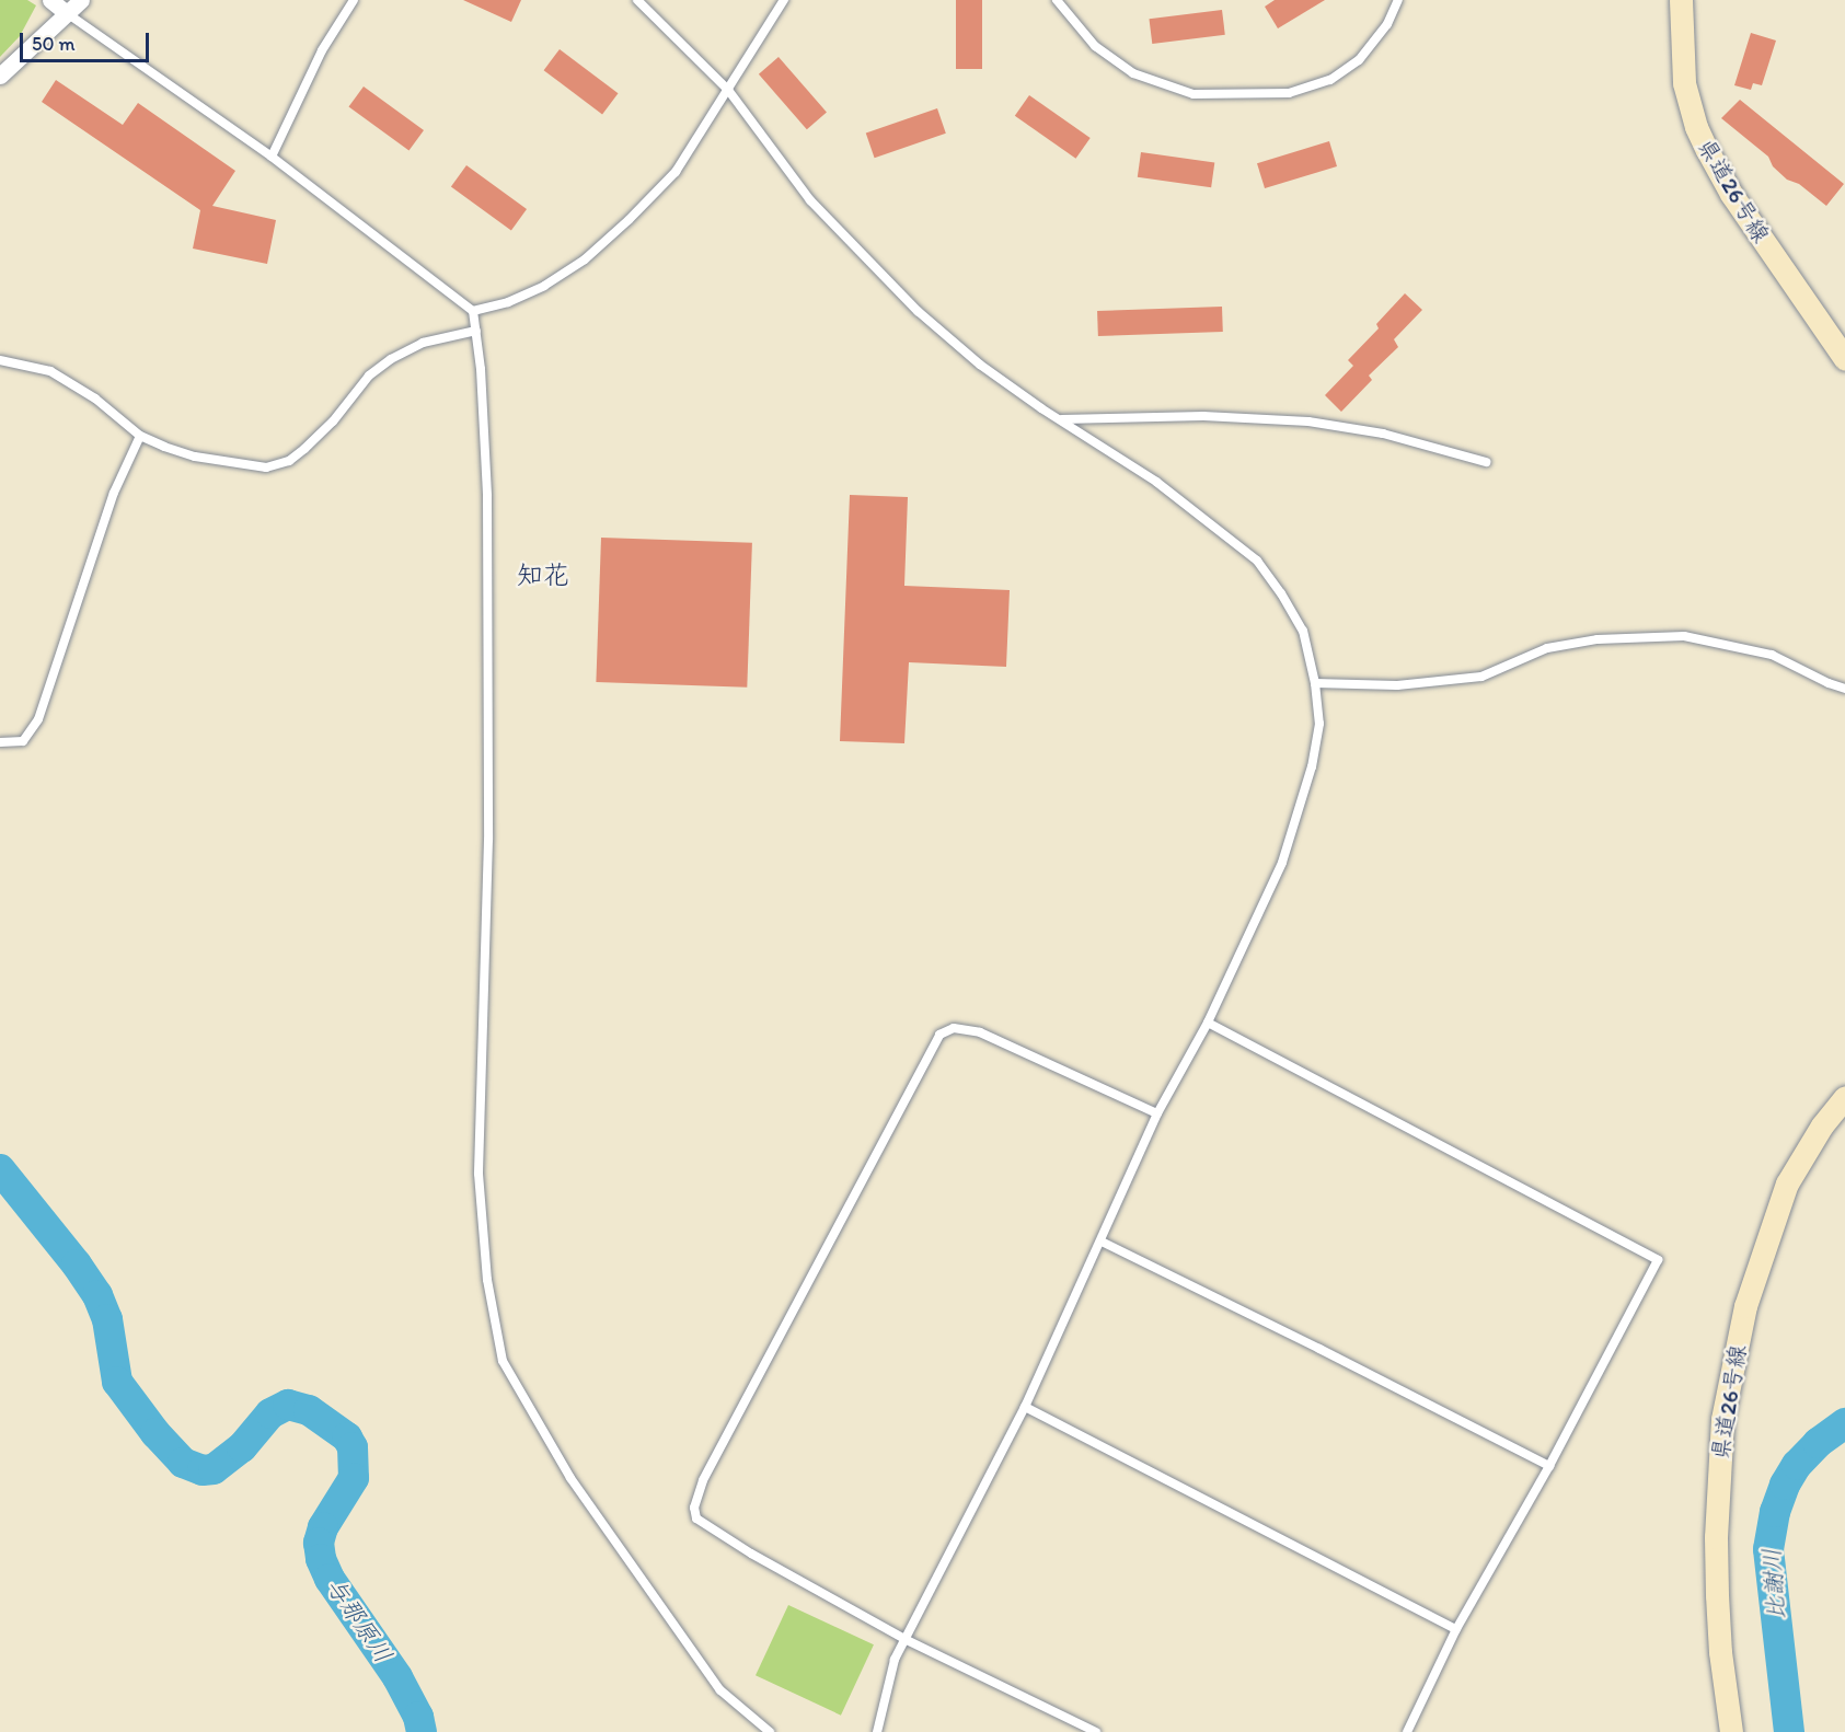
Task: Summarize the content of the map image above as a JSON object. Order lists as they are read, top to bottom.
{
  "streets": {
    "main road": ["県道26号線"]
  },
  "districts": ["知花"],
  "water": ["比謝川", "与那原川"],
  "scale_bar": "50 m"
}
